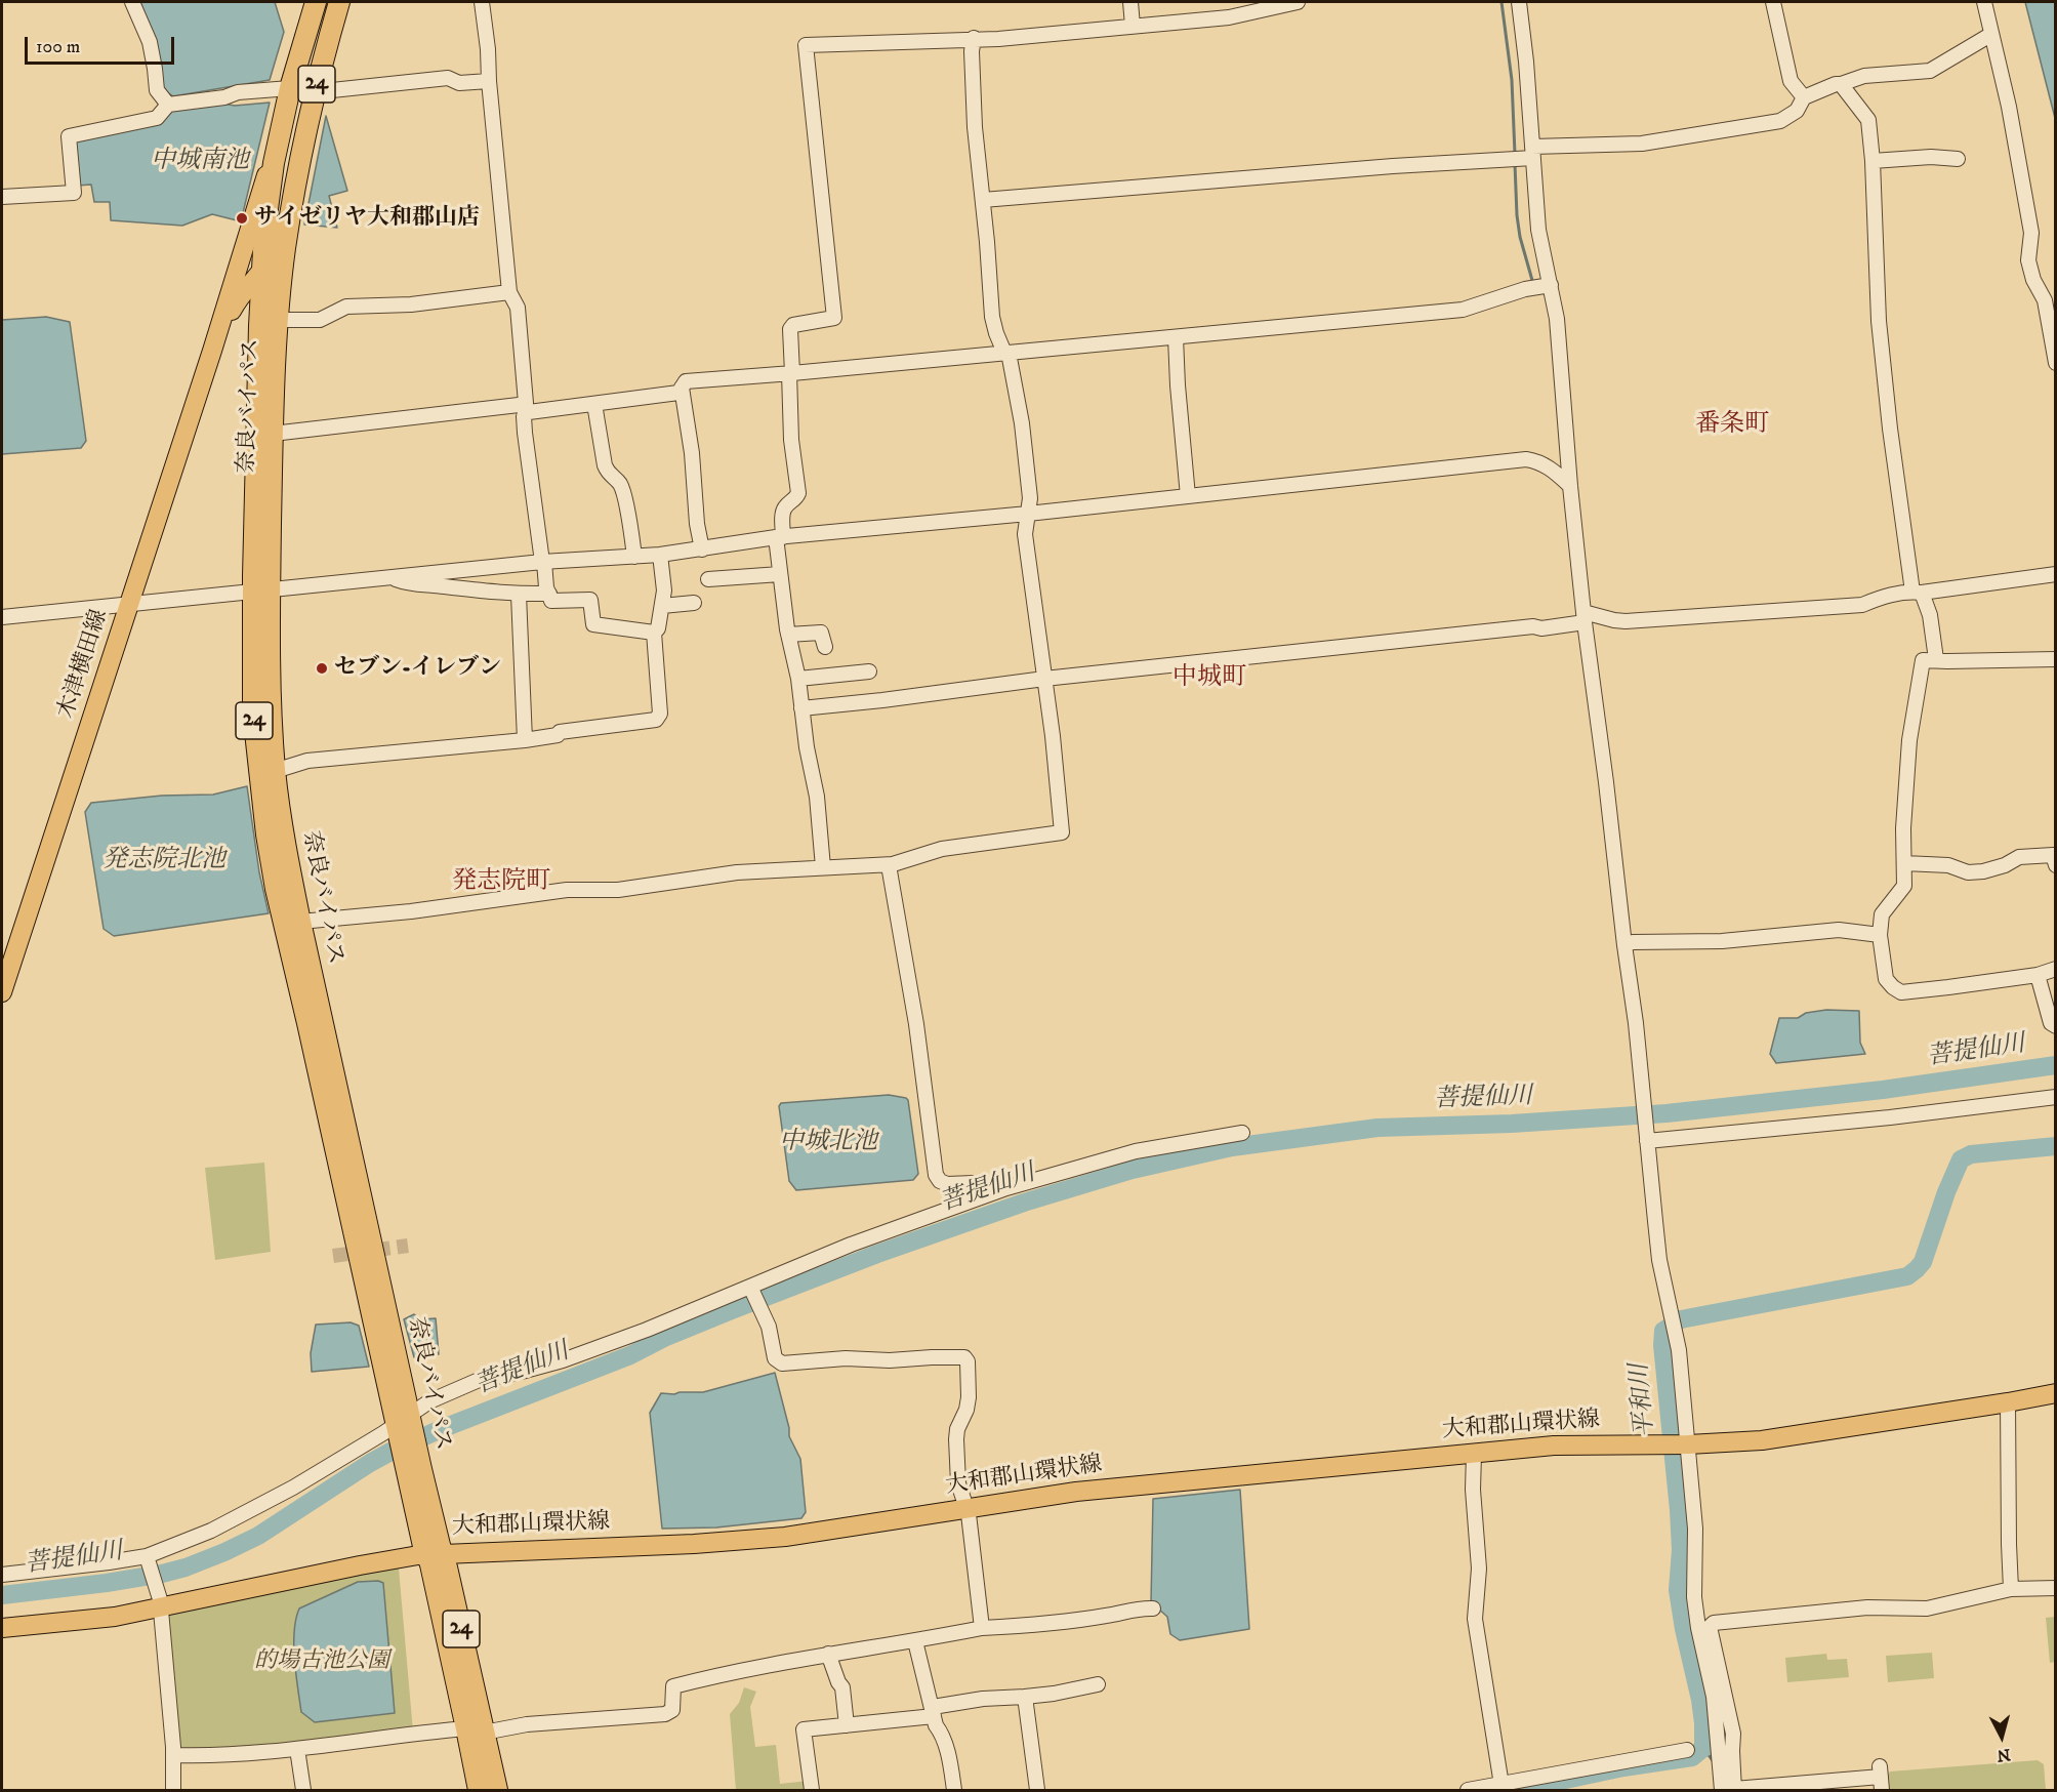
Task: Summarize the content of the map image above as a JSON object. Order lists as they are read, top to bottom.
{
  "streets": {
    "highway": ["24", "奈良バイパス"],
    "main road": ["木津横田線", "大和郡山環状線"]
  },
  "crossings": [
    ["奈良バイパス", "木津横田線"],
    ["奈良バイパス", "大和郡山環状線"]
  ],
  "districts": ["番条町", "中城町", "発志院町"],
  "water": [
    "中城南池",
    "発志院北池",
    "菩提仙川",
    "中城北池",
    "平和川"
  ],
  "parks": ["的場古池公園"],
  "places": ["サイゼリヤ大和郡山店", "セブン-イレブン"],
  "scale_bar": "100 m",
  "north": "bottom"
}
